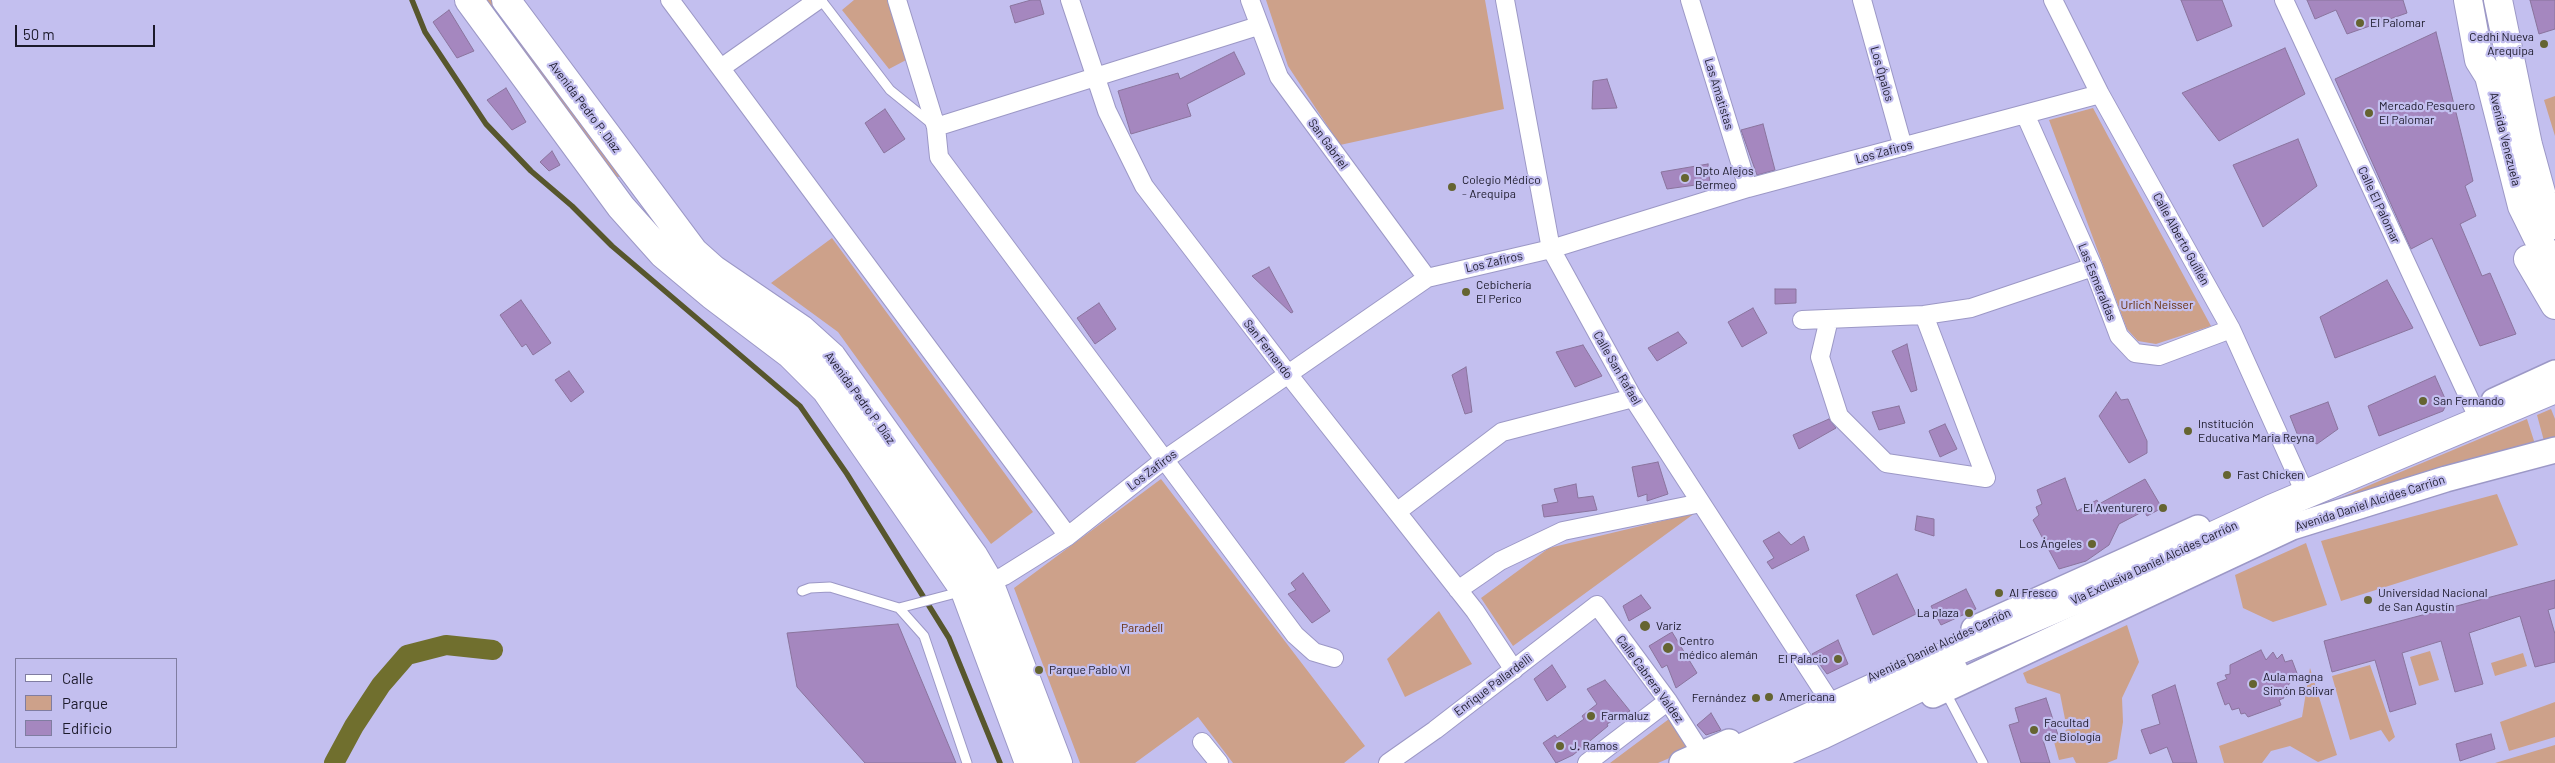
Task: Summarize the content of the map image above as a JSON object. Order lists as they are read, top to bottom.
{
  "streets": {
    "main road": [
      "Avenida Pedro P. Díaz",
      "Avenida Venezuela",
      "Avenida Daniel Alcides Carrión",
      "Vía Exclusiva Daniel Alcides Carrión"
    ],
    "street": [
      "Los Ópalos",
      "Las Amatistas",
      "San Gabriel",
      "Los Zafiros",
      "Calle El Palomar",
      "Calle Alberto Guillén",
      "Las Esmeraldas",
      "San Fernando",
      "Calle San Rafael",
      "Calle Cabrera Valdez",
      "Enrique Pallardelli"
    ]
  },
  "crossings": [
    ["Los Ópalos", "Los Zafiros"],
    ["Las Amatistas", "Los Zafiros"],
    ["Avenida Pedro P. Díaz", "Los Zafiros"],
    ["San Gabriel", "Los Zafiros"],
    ["Los Zafiros", "Calle Alberto Guillén"],
    ["Los Zafiros", "Las Esmeraldas"],
    ["Los Zafiros", "San Fernando"],
    ["Los Zafiros", "Calle San Rafael"],
    ["Calle El Palomar", "Avenida Daniel Alcides Carrión"],
    ["Calle El Palomar", "Vía Exclusiva Daniel Alcides Carrión"],
    ["Calle Alberto Guillén", "Las Esmeraldas"],
    ["Calle Alberto Guillén", "Avenida Daniel Alcides Carrión"],
    ["San Fernando", "Enrique Pallardelli"],
    ["Calle San Rafael", "Avenida Daniel Alcides Carrión"],
    ["Avenida Daniel Alcides Carrión", "Vía Exclusiva Daniel Alcides Carrión"],
    ["Avenida Daniel Alcides Carrión", "Calle Cabrera Valdez"],
    ["Vía Exclusiva Daniel Alcides Carrión", "Calle Cabrera Valdez"],
    ["Calle Cabrera Valdez", "Enrique Pallardelli"]
  ],
  "parks": ["Urlich Neisser", "Paradell"],
  "places": [
    "El Palomar",
    "Cedhi Nueva Arequipa",
    "Mercado Pesquero El Palomar",
    "Dpto Alejos Bermeo",
    "Colegio Médico - Arequipa",
    "Cebichería El Perico",
    "San Fernando",
    "Institución Educativa Maria Reyna",
    "Fast Chicken",
    "El Aventurero",
    "Los Ángeles",
    "Al Fresco",
    "Universidad Nacional de San Agustín",
    "La plaza",
    "Variz",
    "Centro médico alemán",
    "El Palacio",
    "Parque Pablo VI",
    "Aula magna Simón Bolivar",
    "Americana",
    "Fernández",
    "Farmaluz",
    "Facultad de Biología",
    "J. Ramos"
  ],
  "legend": ["Calle", "Parque", "Edificio"],
  "scale_bar": "50 m"
}
